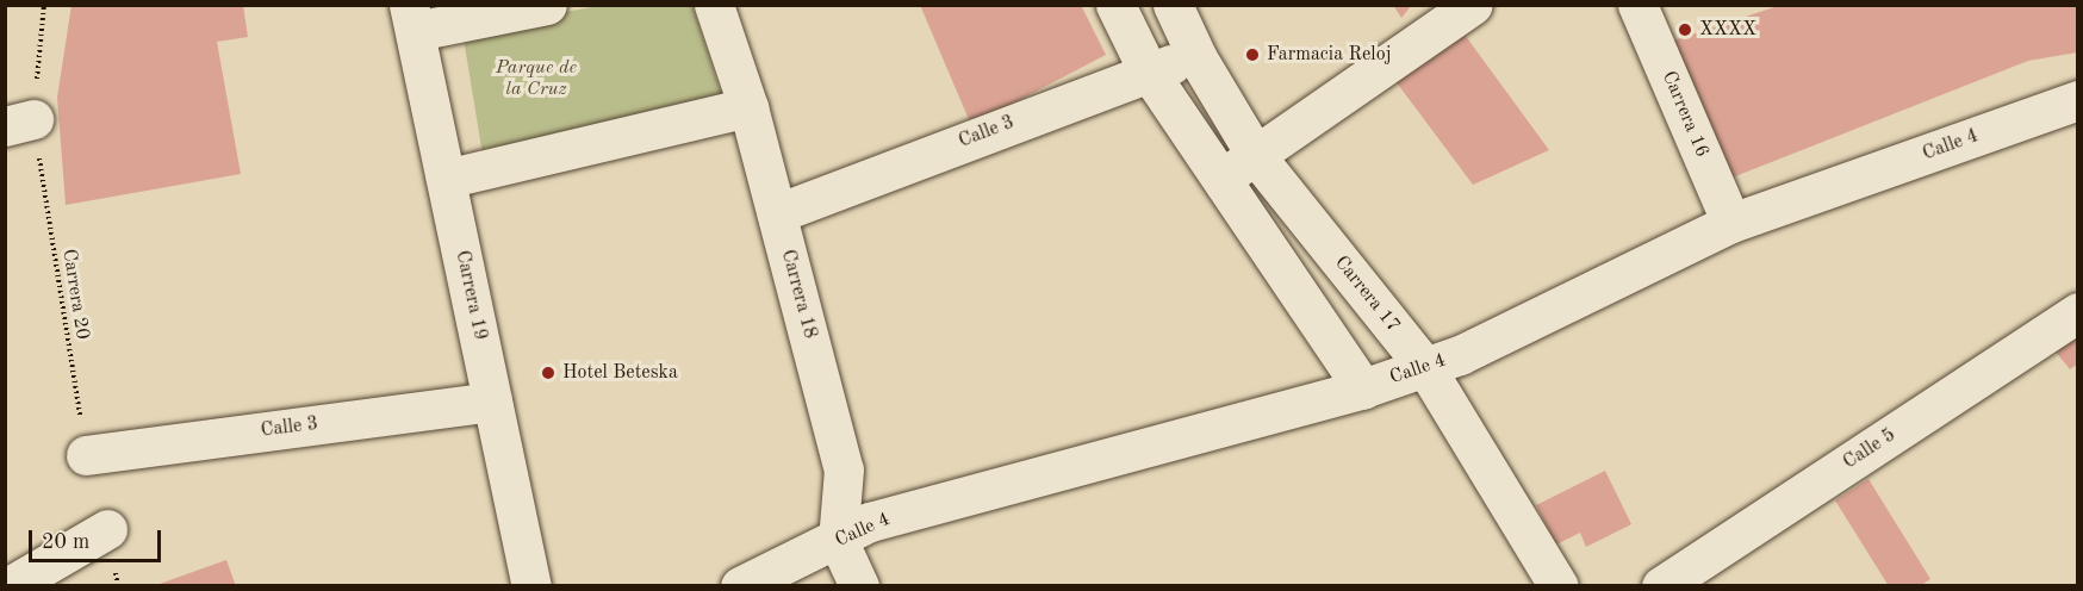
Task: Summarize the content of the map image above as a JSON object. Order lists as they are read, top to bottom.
{
  "streets": {
    "street": [
      "Carrera 16",
      "Calle 3",
      "Calle 4",
      "Carrera 18",
      "Carrera 17",
      "Carrera 19",
      "Calle 5"
    ],
    "path": ["Carrera 20"]
  },
  "crossings": [
    ["Carrera 16", "Calle 4"],
    ["Calle 3", "Carrera 20"],
    ["Calle 3", "Carrera 18"],
    ["Calle 3", "Carrera 17"],
    ["Calle 3", "Carrera 19"],
    ["Calle 4", "Carrera 18"],
    ["Calle 4", "Carrera 17"]
  ],
  "parks": ["Parque de la Cruz"],
  "places": ["XXXX", "Farmacia Reloj", "Hotel Beteska"],
  "scale_bar": "20 m"
}
